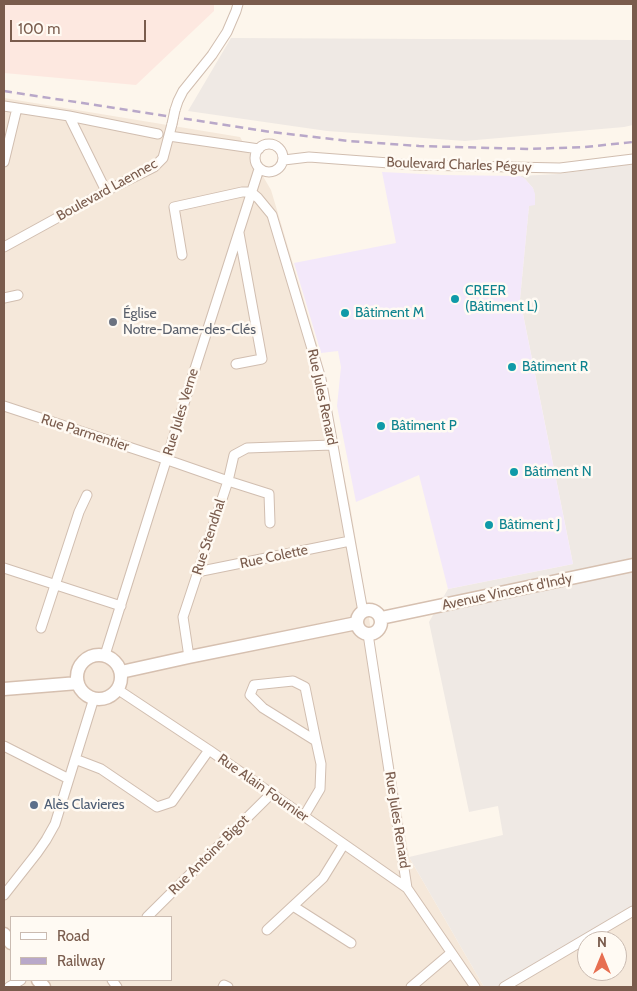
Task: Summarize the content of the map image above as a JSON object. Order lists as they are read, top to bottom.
{
  "streets": {
    "street": [
      "Boulevard Charles Péguy",
      "Boulevard Laennec",
      "Rue Jules Renard",
      "Rue Jules Verne",
      "Rue Parmentier",
      "Rue Stendhal",
      "Rue Colette",
      "Avenue Vincent d'Indy",
      "Rue Alain Fournier",
      "Rue Antoine Bigot"
    ]
  },
  "crossings": [
    ["Boulevard Charles Péguy", "Rue Jules Verne"],
    ["Rue Jules Renard", "Rue Jules Verne"],
    ["Rue Jules Renard", "Rue Colette"],
    ["Rue Jules Renard", "Avenue Vincent d'Indy"],
    ["Rue Jules Renard", "Rue Alain Fournier"],
    ["Rue Jules Verne", "Rue Parmentier"],
    ["Rue Jules Verne", "Rue Stendhal"],
    ["Rue Jules Verne", "Rue Alain Fournier"],
    ["Rue Parmentier", "Rue Stendhal"],
    ["Rue Stendhal", "Rue Colette"],
    ["Rue Alain Fournier", "Rue Antoine Bigot"]
  ],
  "places": [
    "CREER (Bâtiment L)",
    "Bâtiment M",
    "Église Notre-Dame-des-Clés",
    "Bâtiment R",
    "Bâtiment P",
    "Bâtiment N",
    "Bâtiment J",
    "Alès Clavieres"
  ],
  "legend": ["Road", "Railway"],
  "scale_bar": "100 m",
  "north": "top"
}
